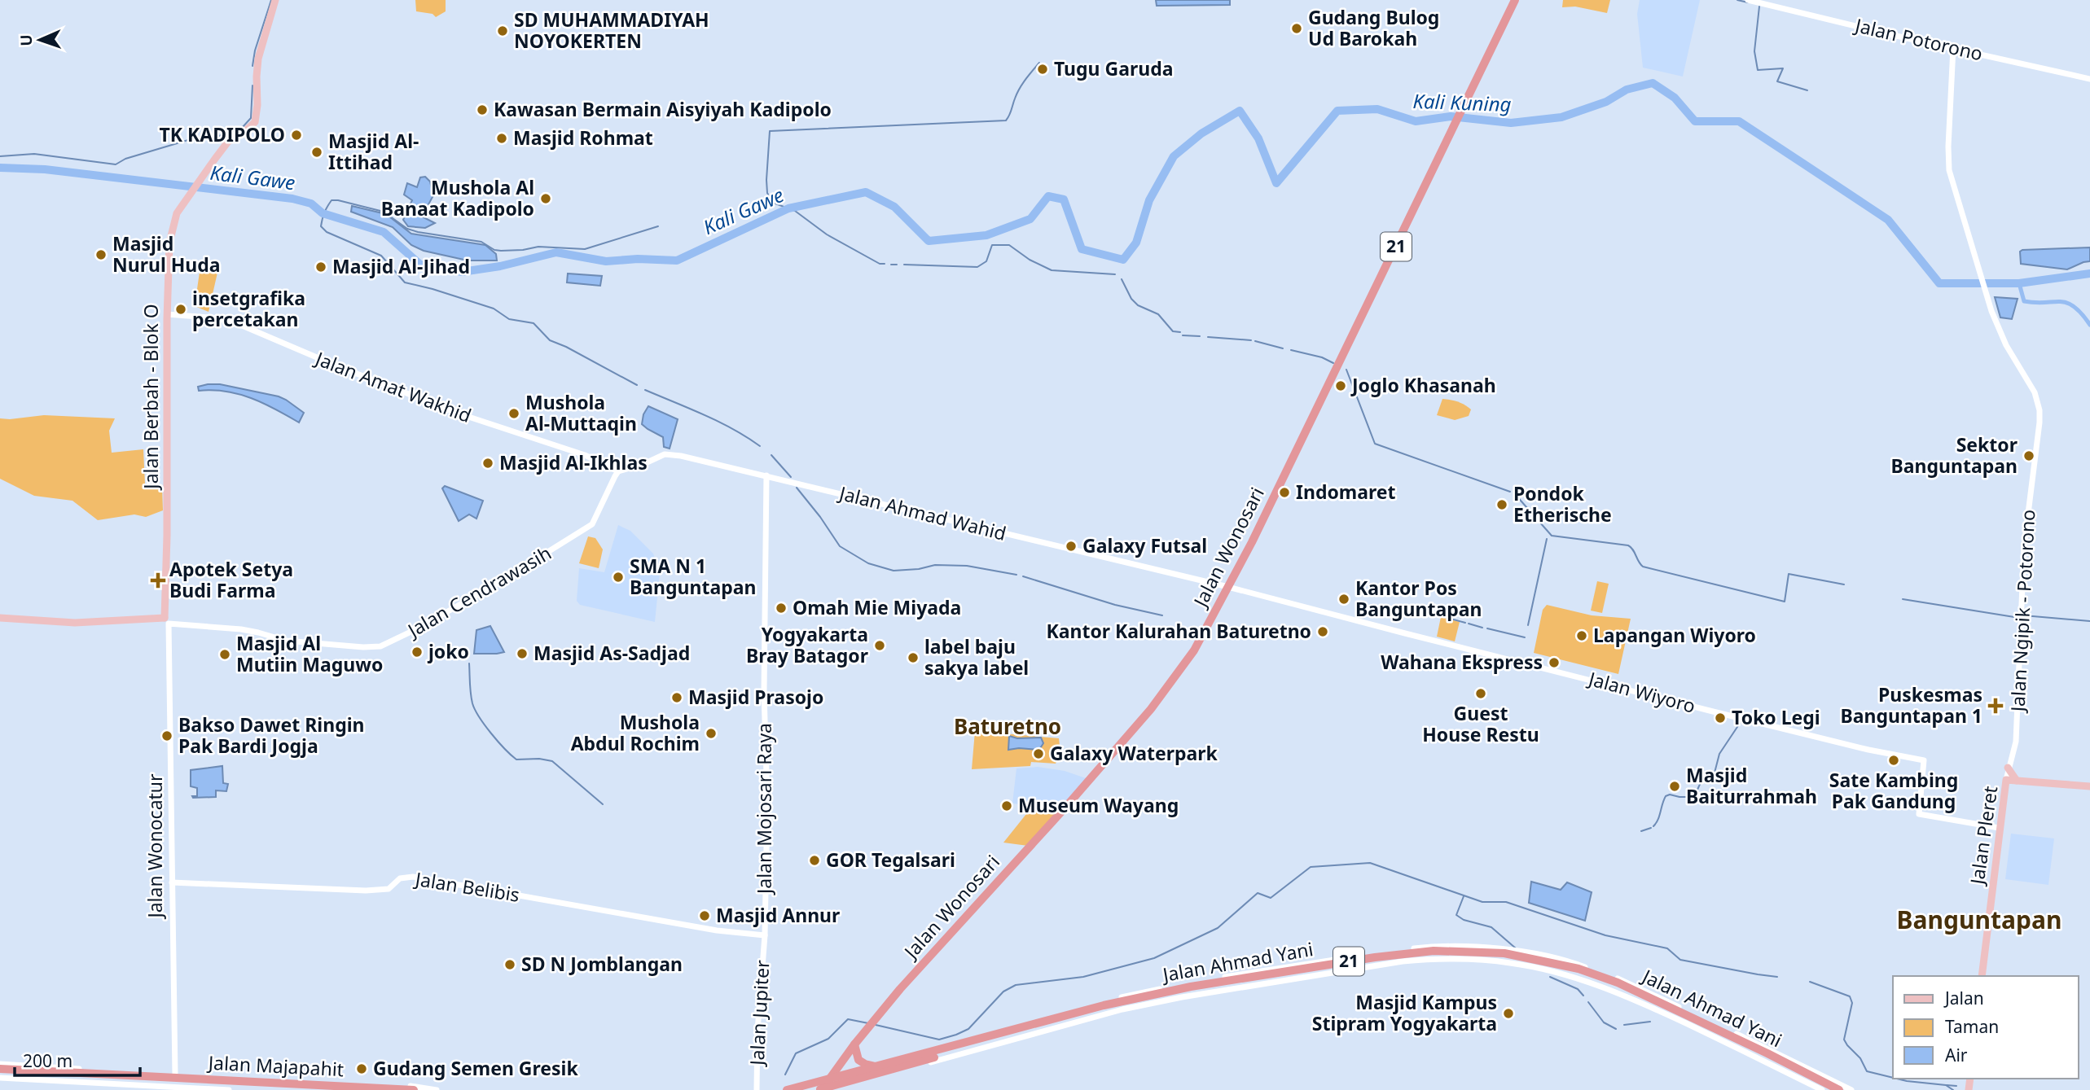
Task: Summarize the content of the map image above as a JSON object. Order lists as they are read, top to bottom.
{
  "streets": {
    "highway": [
      "21",
      "Jalan Wonosari",
      "Jalan Ahmad Yani",
      "Jalan Majapahit"
    ],
    "main road": ["Jalan Berbah - Blok O", "Jalan Pleret"],
    "street": [
      "Jalan Potorono",
      "Jalan Amat Wakhid",
      "Jalan Ahmad Wahid",
      "Jalan Cendrawasih",
      "Jalan Ngipik - Potorono",
      "Jalan Wiyoro",
      "Jalan Mojosari Raya",
      "Jalan Wonocatur",
      "Jalan Belibis",
      "Jalan Jupiter"
    ]
  },
  "crossings": [
    ["Jalan Potorono", "Jalan Ngipik - Potorono"],
    ["Jalan Amat Wakhid", "Jalan Berbah - Blok O"],
    ["Jalan Amat Wakhid", "Jalan Ahmad Wahid"],
    ["Jalan Amat Wakhid", "Jalan Cendrawasih"],
    ["Jalan Berbah - Blok O", "Jalan Cendrawasih"],
    ["Jalan Berbah - Blok O", "Jalan Wonocatur"],
    ["Jalan Ahmad Wahid", "Jalan Wonosari"],
    ["Jalan Ahmad Wahid", "Jalan Cendrawasih"],
    ["Jalan Ahmad Wahid", "Jalan Wiyoro"],
    ["Jalan Ahmad Wahid", "Jalan Mojosari Raya"],
    ["Jalan Wonosari", "Jalan Wiyoro"],
    ["Jalan Wonosari", "Jalan Ahmad Yani"],
    ["Jalan Cendrawasih", "Jalan Wonocatur"],
    ["Jalan Ngipik - Potorono", "Jalan Pleret"],
    ["Jalan Wiyoro", "Jalan Pleret"],
    ["Jalan Mojosari Raya", "Jalan Belibis"],
    ["Jalan Mojosari Raya", "Jalan Jupiter"],
    ["Jalan Wonocatur", "Jalan Belibis"],
    ["Jalan Belibis", "Jalan Jupiter"]
  ],
  "districts": ["Baturetno", "Banguntapan"],
  "water": ["Kali Kuning", "Kali Gawe"],
  "places": {
    "other": [
      "Gudang Bulog Ud Barokah",
      "SD MUHAMMADIYAH NOYOKERTEN",
      "Tugu Garuda",
      "Kawasan Bermain Aisyiyah Kadipolo",
      "TK KADIPOLO",
      "Masjid Rohmat",
      "Masjid Al- Ittihad",
      "Mushola Al Banaat Kadipolo",
      "Masjid Nurul Huda",
      "Masjid Al-Jihad",
      "insetgrafika percetakan",
      "Joglo Khasanah",
      "Mushola Al-Muttaqin",
      "Sektor Banguntapan",
      "Masjid Al-Ikhlas",
      "Indomaret",
      "Pondok Etherische",
      "Galaxy Futsal",
      "SMA N 1 Banguntapan",
      "Kantor Pos Banguntapan",
      "Omah Mie Miyada",
      "Kantor Kalurahan Baturetno",
      "Lapangan Wiyoro",
      "Yogyakarta Bray Batagor",
      "joko",
      "Masjid As-Sadjad",
      "Masjid Al Mutiin Maguwo",
      "label baju sakya label",
      "Wahana Ekspress",
      "Guest House Restu",
      "Masjid Prasojo",
      "Toko Legi",
      "Mushola Abdul Rochim",
      "Bakso Dawet Ringin Pak Bardi Jogja",
      "Galaxy Waterpark",
      "Sate Kambing Pak Gandung",
      "Masjid Baiturrahmah",
      "Museum Wayang",
      "GOR Tegalsari",
      "Masjid Annur",
      "SD N Jomblangan",
      "Masjid Kampus Stipram Yogyakarta",
      "Gudang Semen Gresik"
    ],
    "health": ["Apotek Setya Budi Farma", "Puskesmas Banguntapan 1"]
  },
  "legend": ["Jalan", "Taman", "Air"],
  "scale_bar": "200 m",
  "north": "left"
}
